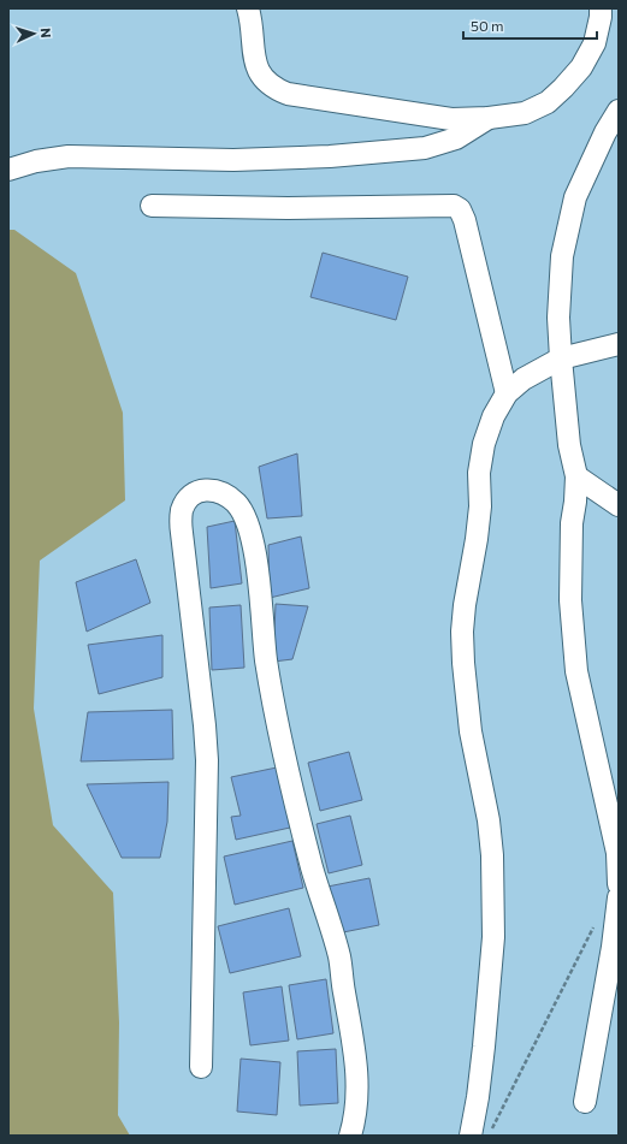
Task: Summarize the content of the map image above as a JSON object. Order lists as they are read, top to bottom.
{
  "scale_bar": "50 m",
  "north": "right"
}
